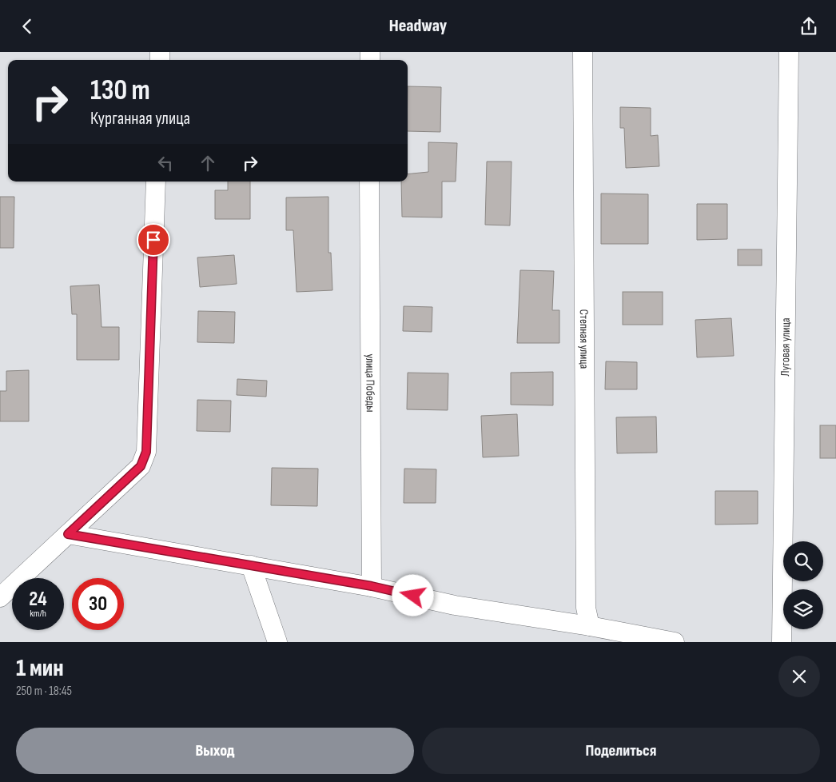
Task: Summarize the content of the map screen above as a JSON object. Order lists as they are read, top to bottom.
{
  "streets": {
    "street": ["Степная улица", "Луговая улица", "улица Победы"]
  },
  "page": {
    "header": "Headway",
    "turn": ["130 m", "Курганная улица"],
    "speed": "24 km/h",
    "limit": "30",
    "heading": ["1 мин", "250 m · 18:45"],
    "buttons": ["Выход", "Поделиться"]
  }
}
